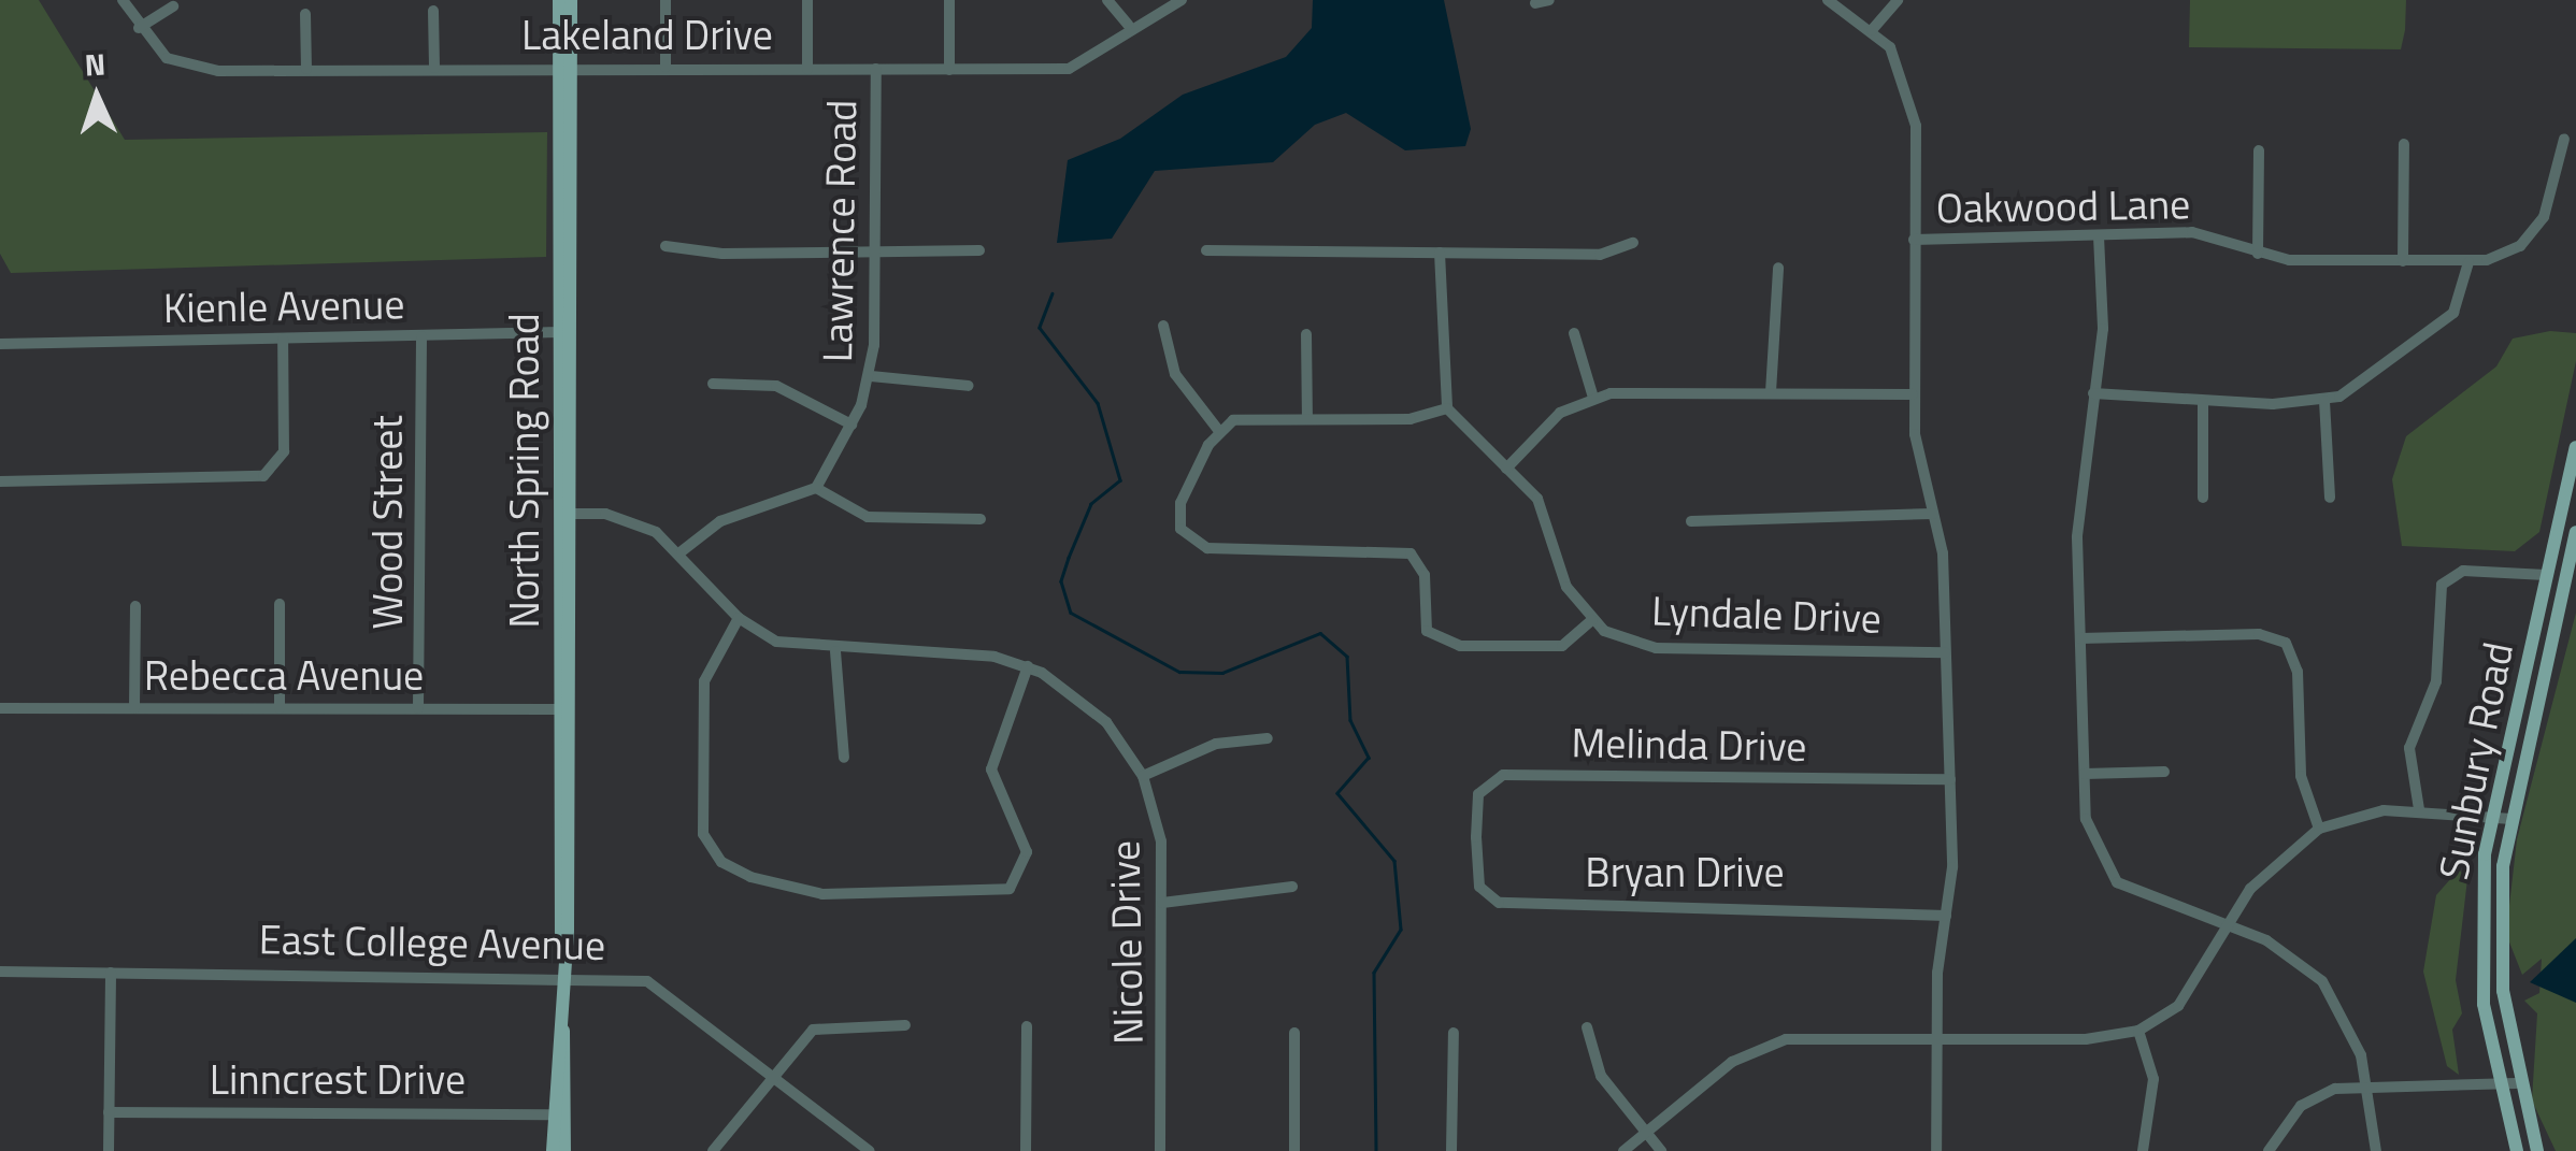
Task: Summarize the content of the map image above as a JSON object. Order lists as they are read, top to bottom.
{
  "streets": {
    "main road": ["North Spring Road", "Sunbury Road"],
    "street": [
      "Lakeland Drive",
      "Oakwood Lane",
      "Lawrence Road",
      "Kienle Avenue",
      "Wood Street",
      "Lyndale Drive",
      "Rebecca Avenue",
      "Melinda Drive",
      "Bryan Drive",
      "East College Avenue",
      "Nicole Drive",
      "Linncrest Drive"
    ]
  },
  "crossings": [
    ["Lakeland Drive", "Lawrence Road"],
    ["Lakeland Drive", "North Spring Road"],
    ["Kienle Avenue", "North Spring Road"],
    ["Kienle Avenue", "Wood Street"],
    ["North Spring Road", "Rebecca Avenue"],
    ["North Spring Road", "East College Avenue"],
    ["North Spring Road", "Nicole Drive"],
    ["North Spring Road", "Linncrest Drive"],
    ["Wood Street", "Rebecca Avenue"],
    ["Melinda Drive", "Bryan Drive"]
  ],
  "north": "top"
}
